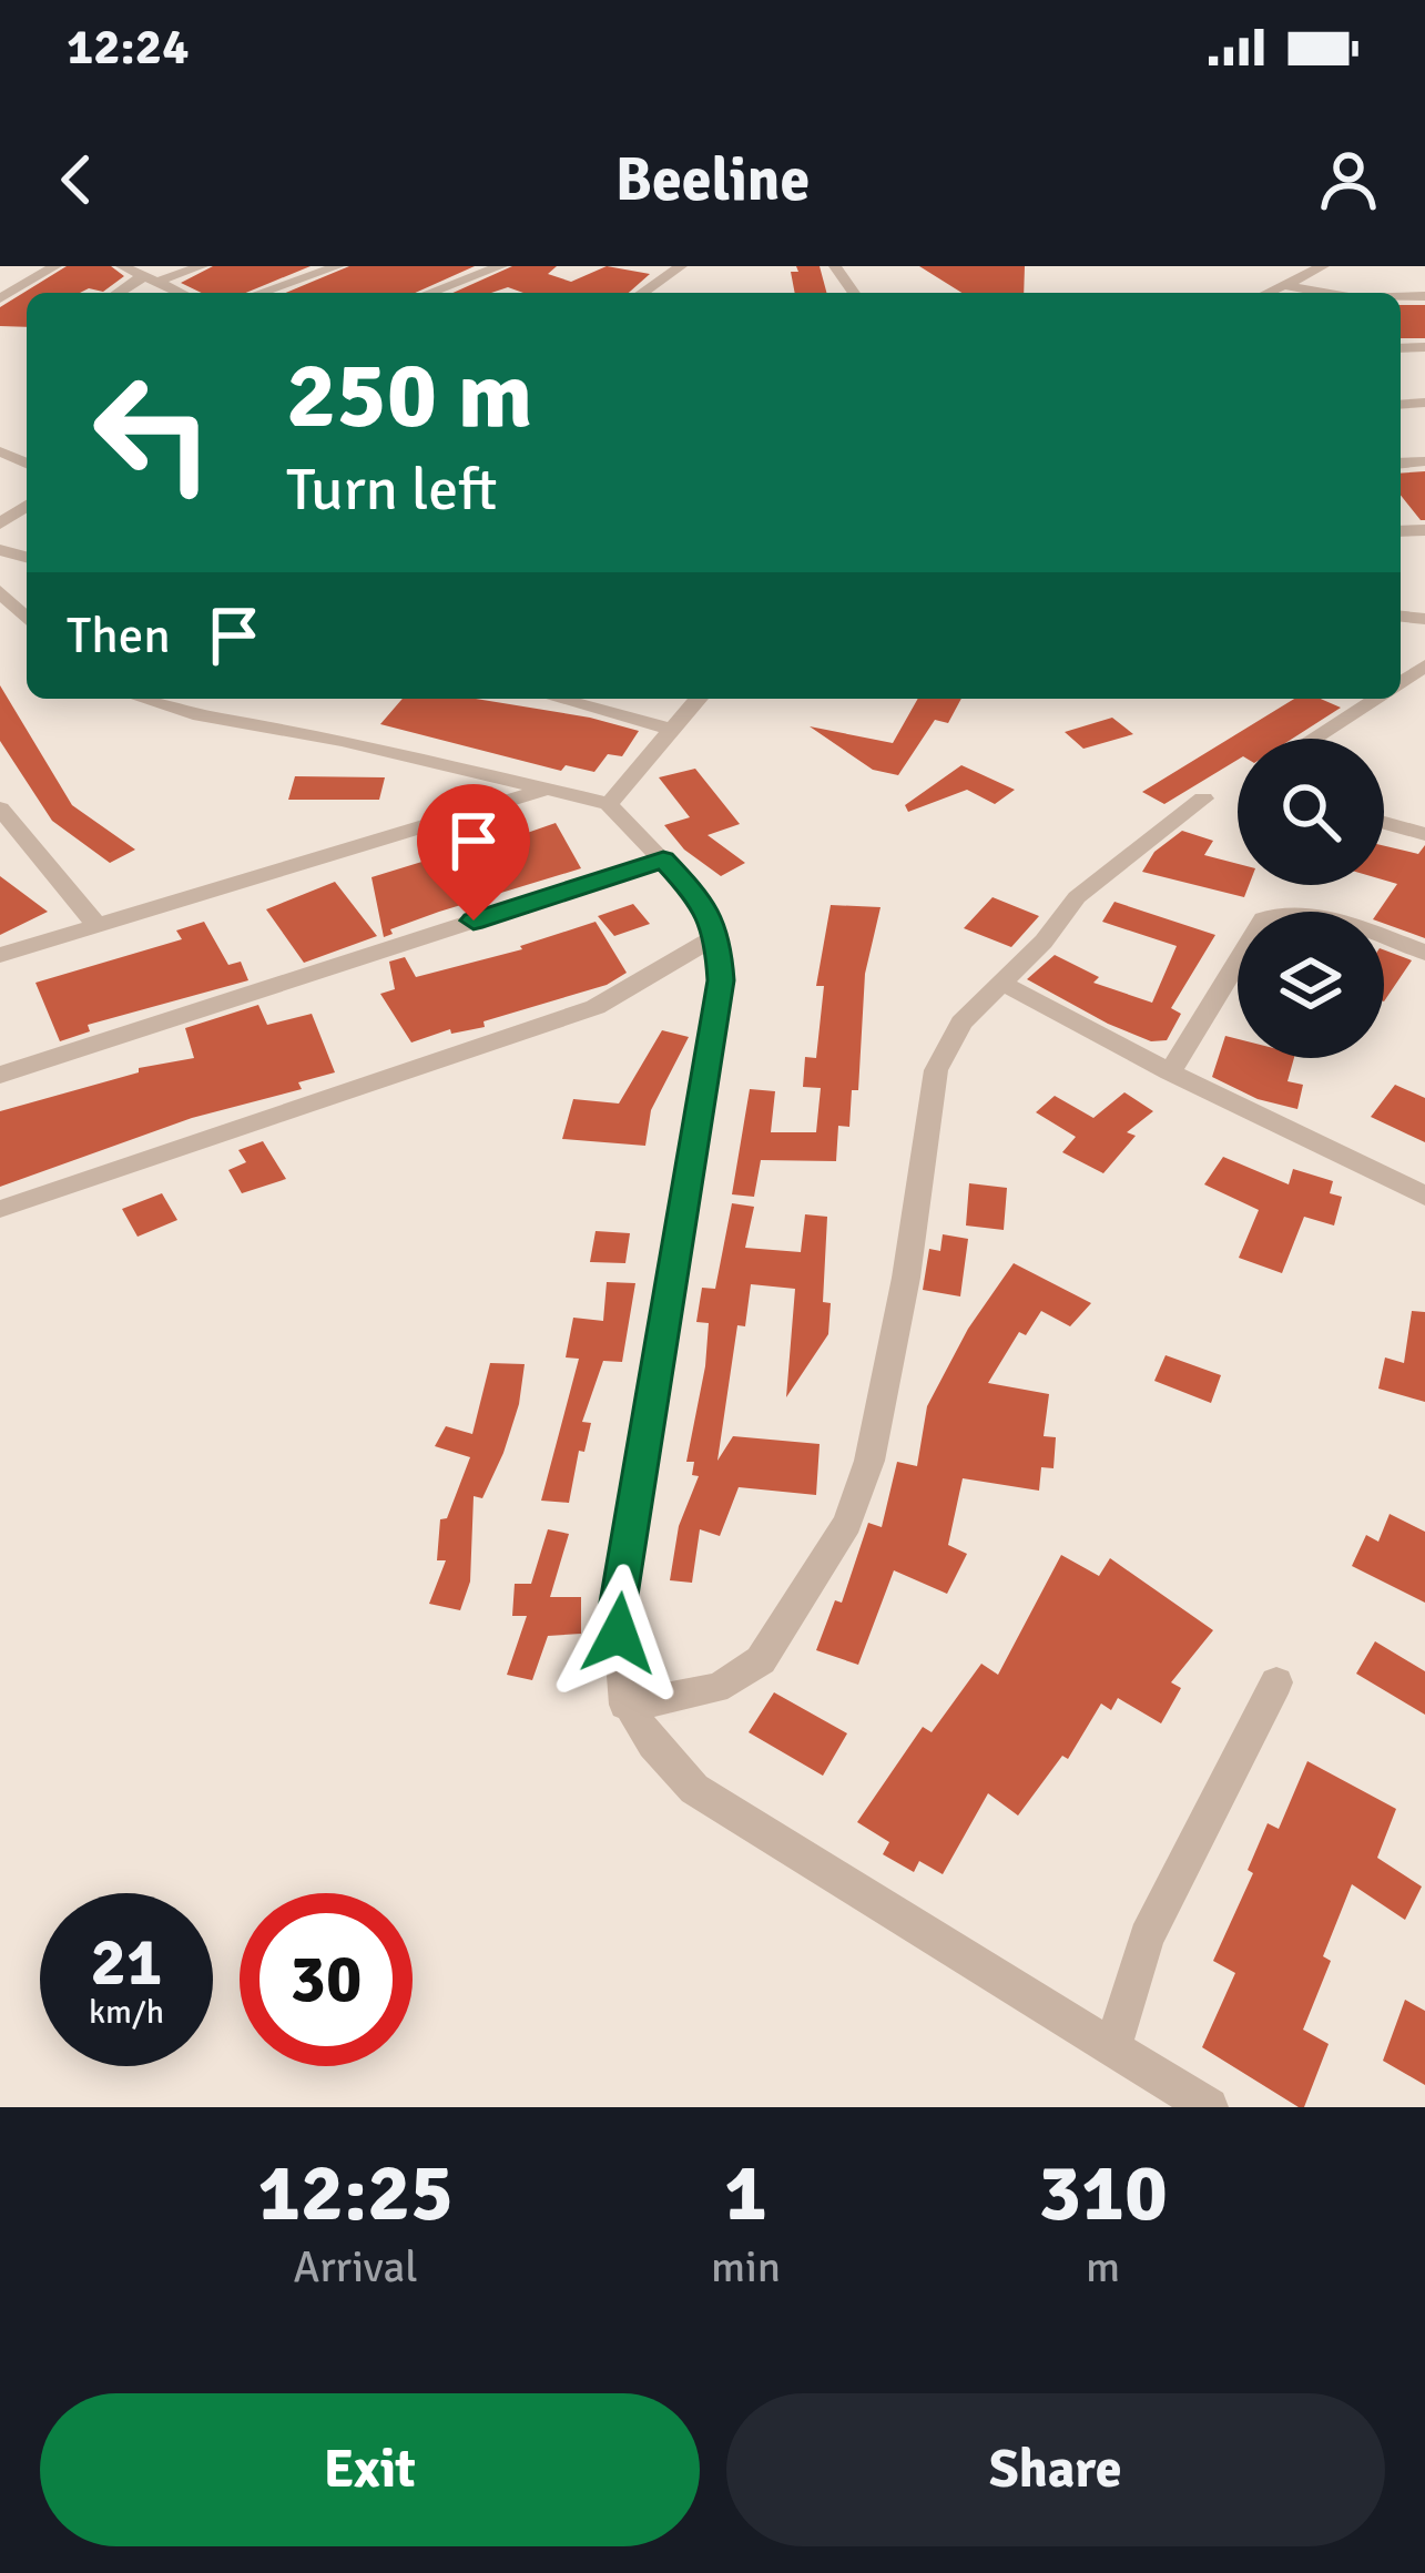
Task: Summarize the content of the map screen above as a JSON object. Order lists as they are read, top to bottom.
{
  "page": {
    "status": "12:24",
    "header": "Beeline",
    "turn": ["250 m", "Turn left"],
    "then": "Then",
    "speed": "21 km/h",
    "limit": "30",
    "eta": [
      "12:25",
      "Arrival",
      "1",
      "min",
      "310",
      "m"
    ],
    "buttons": ["Exit", "Share"]
  }
}
